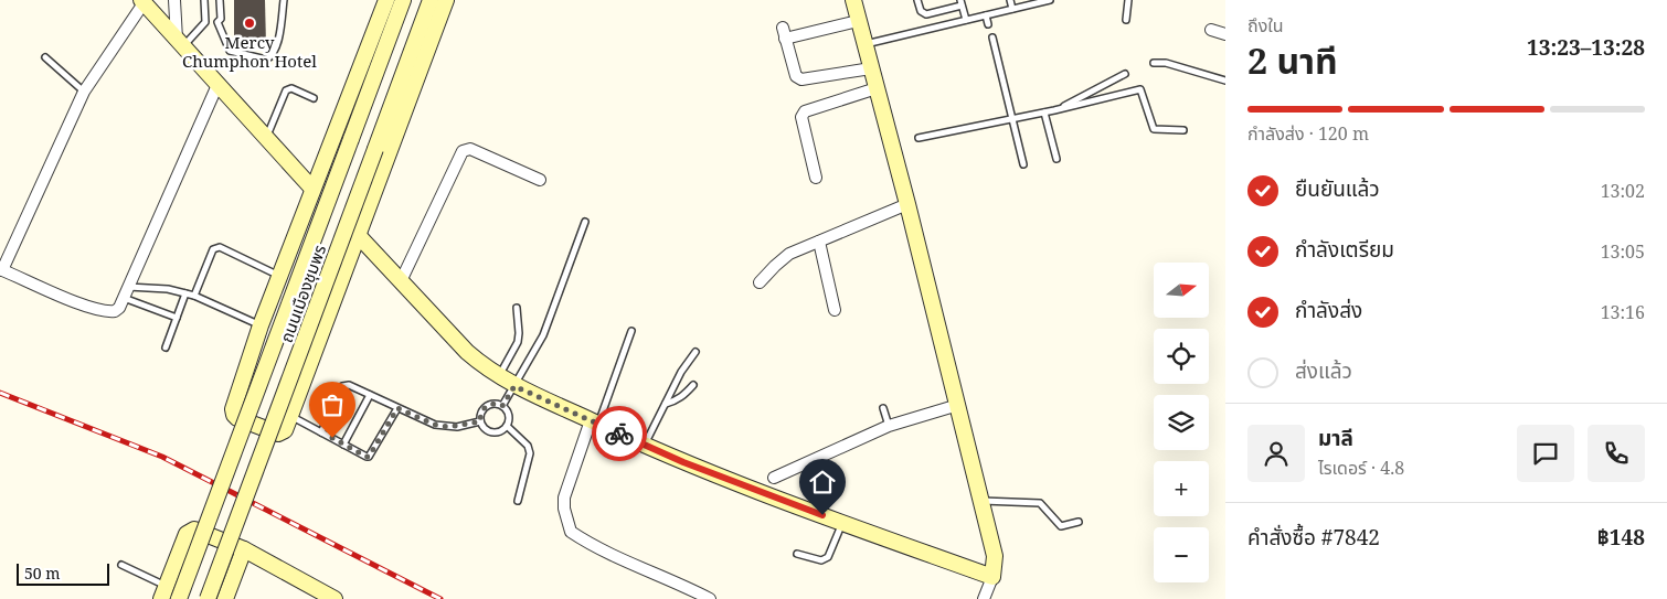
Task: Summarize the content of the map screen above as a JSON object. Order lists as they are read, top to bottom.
{
  "streets": {
    "street": ["ถนนเมืองชุมพร"]
  },
  "places": ["Mercy Chumphon Hotel"],
  "scale_bar": "50 m",
  "north": "right",
  "page": {
    "heading": ["2 นาที", "ถึงใน", "13:23–13:28"],
    "panel": [
      "มาลี",
      "ไรเดอร์ · 4.8",
      "คำสั่งซื้อ #7842",
      "฿148"
    ],
    "bar": "กำลังส่ง · 120 m",
    "list": [
      ["ยืนยันแล้ว", "13:02"],
      ["กำลังเตรียม", "13:05"],
      ["กำลังส่ง", "13:16"],
      "ส่งแล้ว"
    ],
    "map_buttons": ["+", "−"],
    "scale": "50 m"
  }
}
